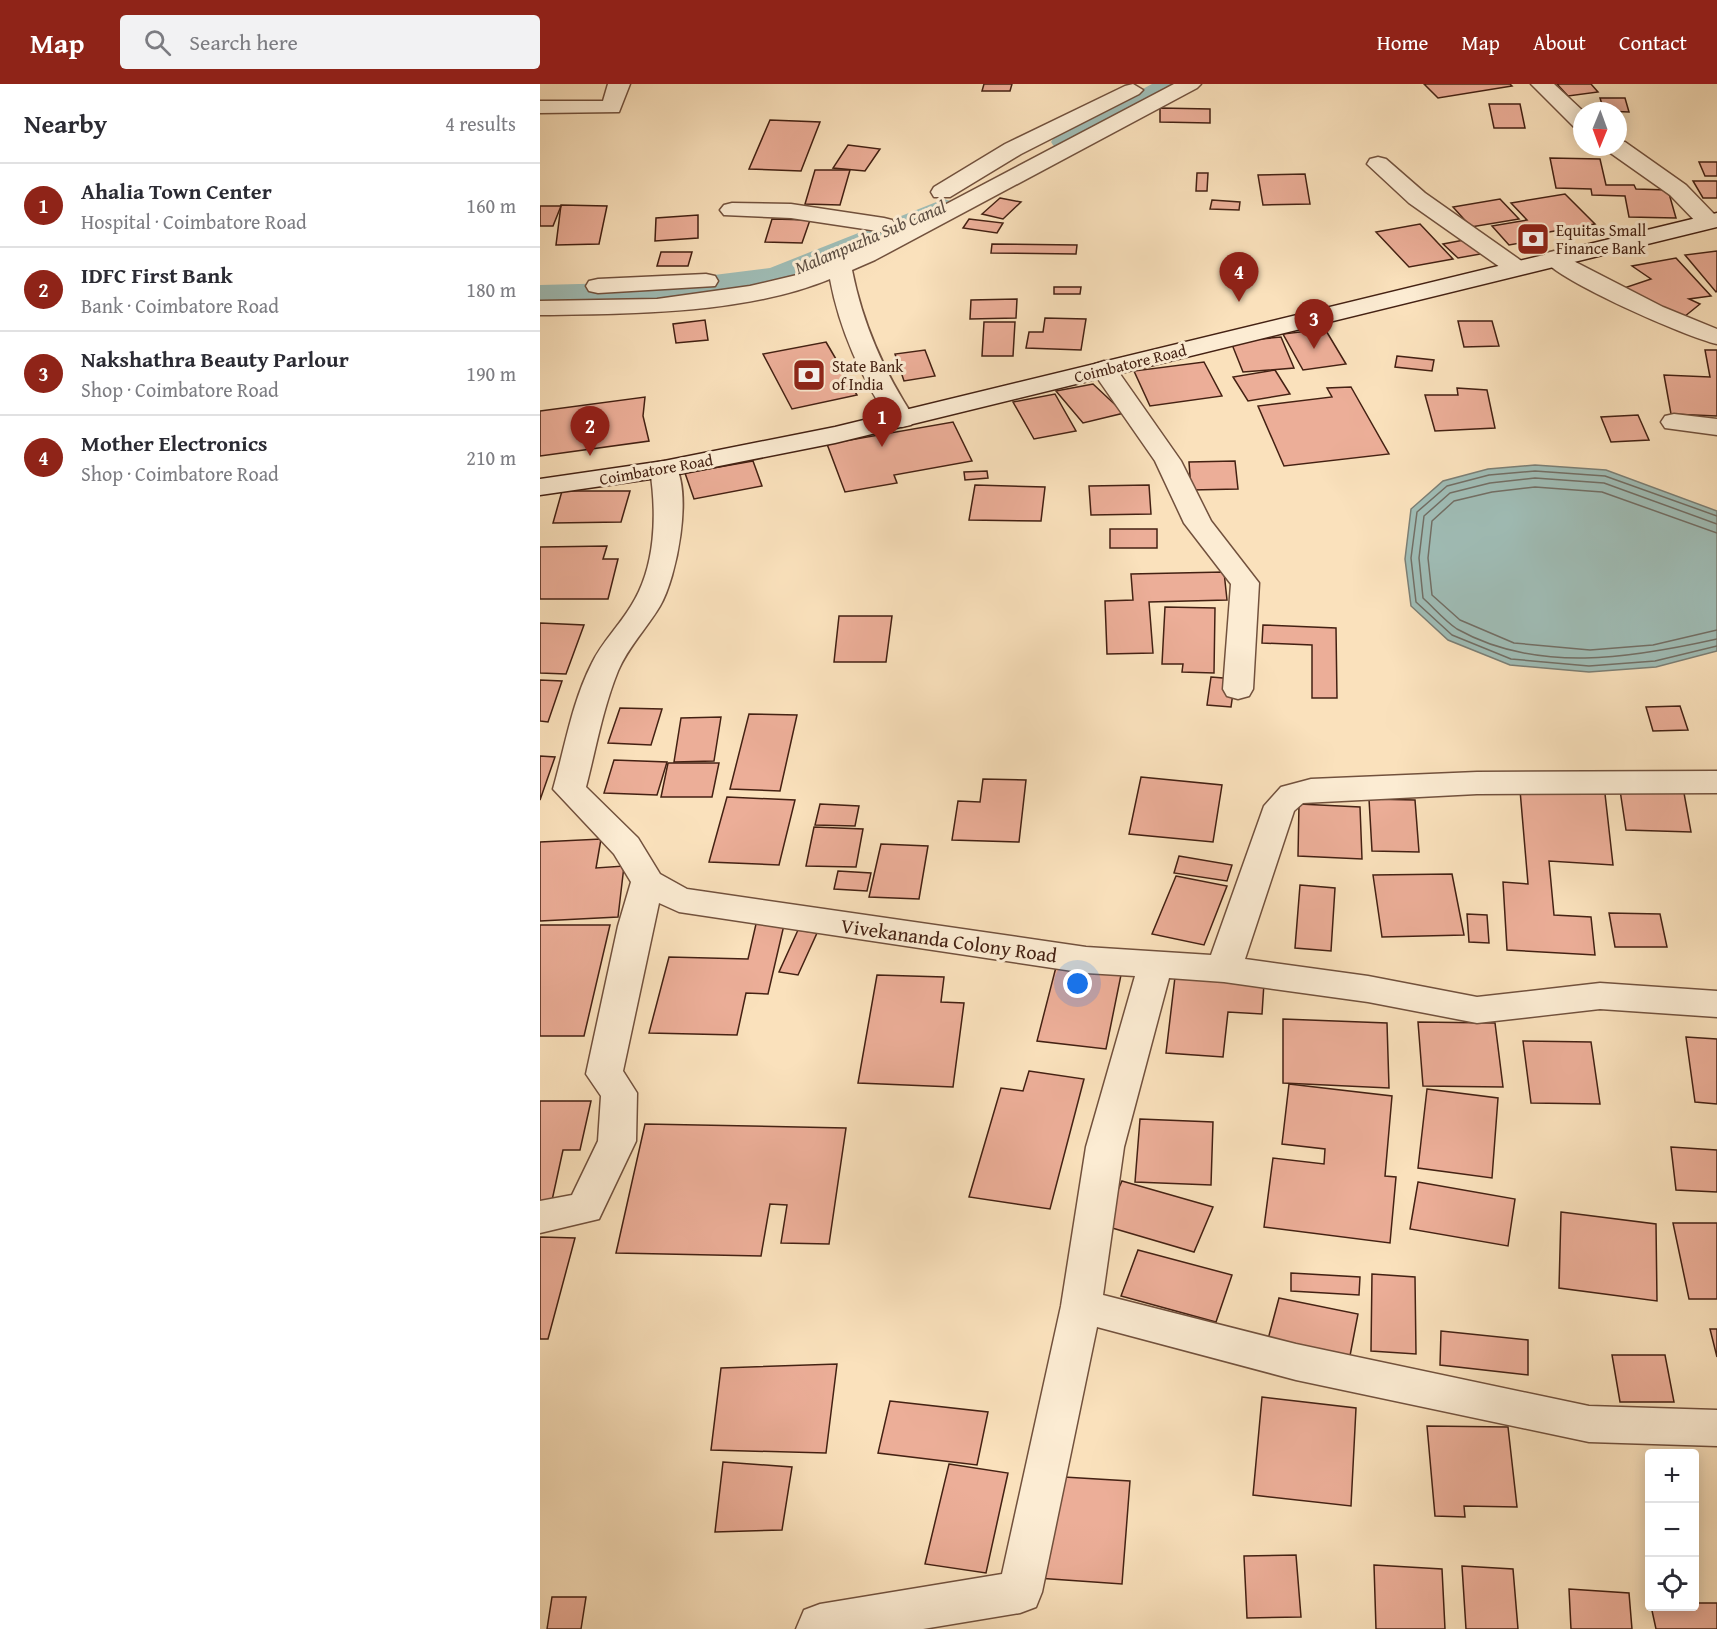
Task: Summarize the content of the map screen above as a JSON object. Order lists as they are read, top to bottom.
{
  "streets": {
    "street": ["Coimbatore Road", "Vivekananda Colony Road"]
  },
  "crossings": [
    ["Coimbatore Road", "Vivekananda Colony Road"]
  ],
  "water": ["Malampuzha Sub Canal"],
  "places": {
    "bank": ["Equitas Small Finance Bank", "State Bank of India"]
  },
  "north": "bottom",
  "page": {
    "header": "Map",
    "search": "Search here",
    "nav": [
      "Home",
      "Map",
      "About",
      "Contact"
    ],
    "heading": ["Nearby", "4 results"],
    "list": [
      {
        "mark": "1",
        "name": "Ahalia Town Center",
        "note": "Hospital · Coimbatore Road",
        "value": "160 m"
      },
      {
        "mark": "2",
        "name": "IDFC First Bank",
        "note": "Bank · Coimbatore Road",
        "value": "180 m"
      },
      {
        "mark": "3",
        "name": "Nakshathra Beauty Parlour",
        "note": "Shop · Coimbatore Road",
        "value": "190 m"
      },
      {
        "mark": "4",
        "name": "Mother Electronics",
        "note": "Shop · Coimbatore Road",
        "value": "210 m"
      }
    ],
    "pins": [
      "4",
      "3",
      "1",
      "2"
    ],
    "map_buttons": ["+", "−"]
  }
}
